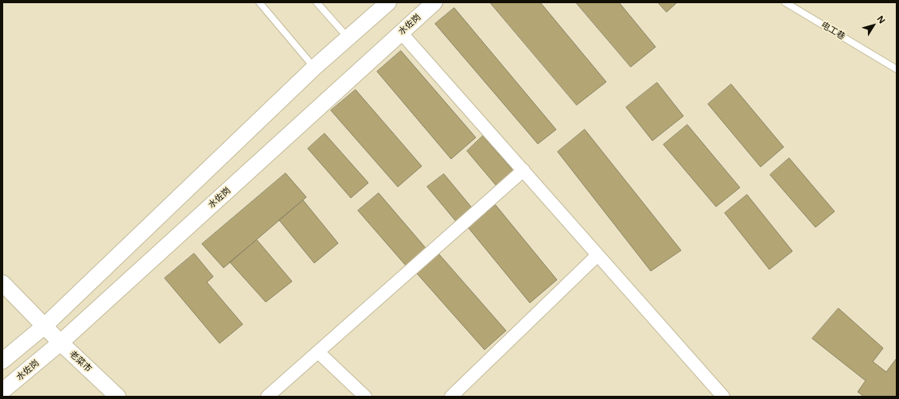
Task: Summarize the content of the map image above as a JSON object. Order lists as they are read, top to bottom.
{
  "streets": {
    "street": ["水佐岗", "老菜市"],
    "lane": ["电工巷"]
  },
  "crossings": [
    ["水佐岗", "老菜市"]
  ],
  "north": "top right"
}
